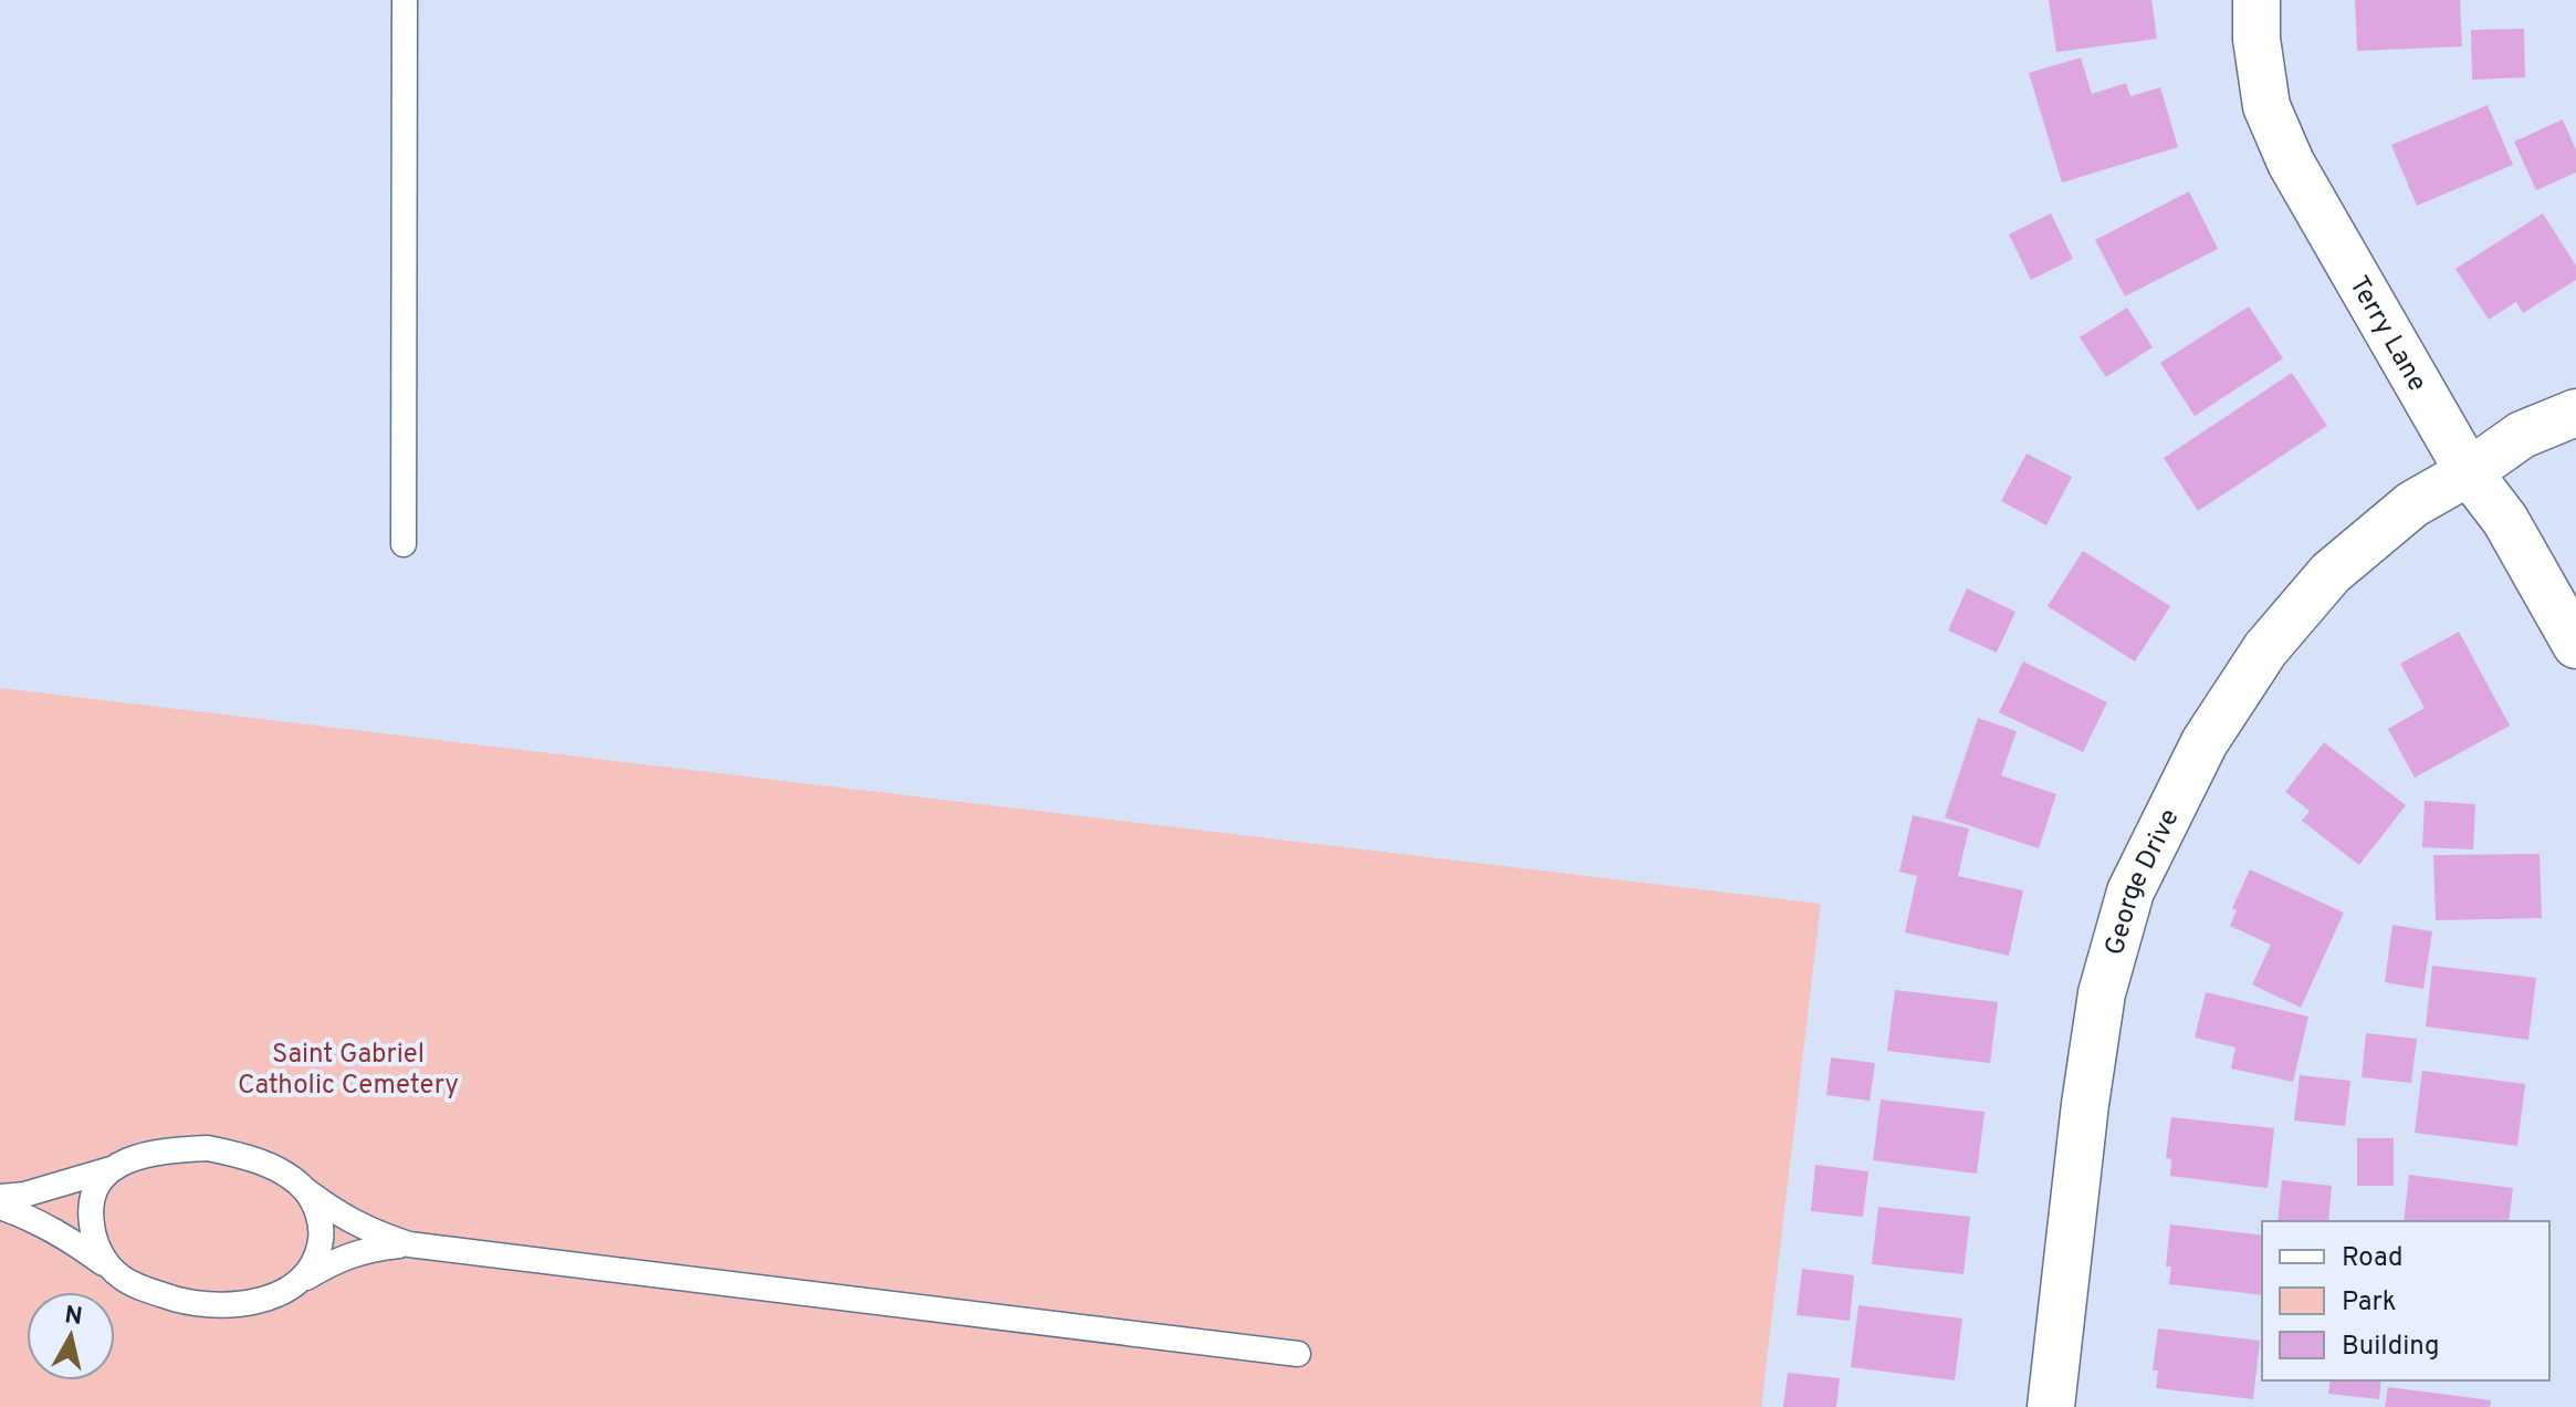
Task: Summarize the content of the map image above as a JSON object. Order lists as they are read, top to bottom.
{
  "streets": {
    "street": ["Terry Lane", "George Drive"]
  },
  "crossings": [
    ["Terry Lane", "George Drive"]
  ],
  "parks": ["Saint Gabriel Catholic Cemetery"],
  "legend": ["Road", "Park", "Building"],
  "north": "top"
}
